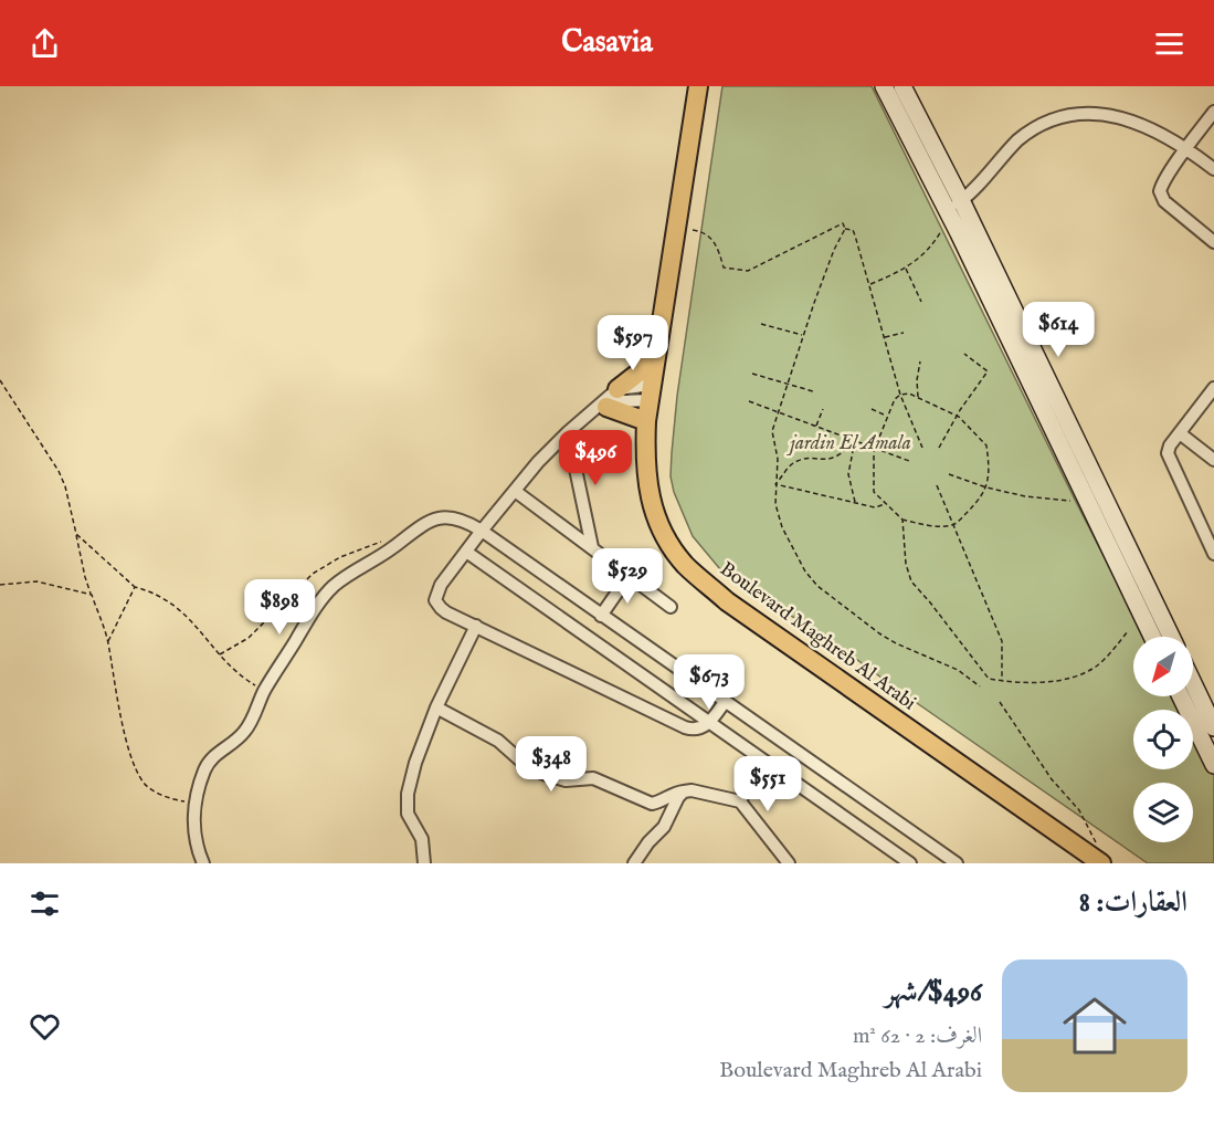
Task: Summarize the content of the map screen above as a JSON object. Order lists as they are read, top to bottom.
{
  "streets": {
    "main road": ["Boulevard Maghreb Al Arabi"]
  },
  "parks": ["jardin El Amala"],
  "north": "bottom left",
  "page": {
    "header": "Casavia",
    "price": [
      "$614",
      "$597",
      "$496",
      "$529",
      "$898",
      "$673",
      "$348",
      "$551"
    ],
    "heading": "العقارات: 8",
    "list": [
      {
        "name": "$496/شهر",
        "note": "الغرف: 2 · 62 m² · Boulevard Maghreb Al Arabi"
      }
    ]
  }
}
